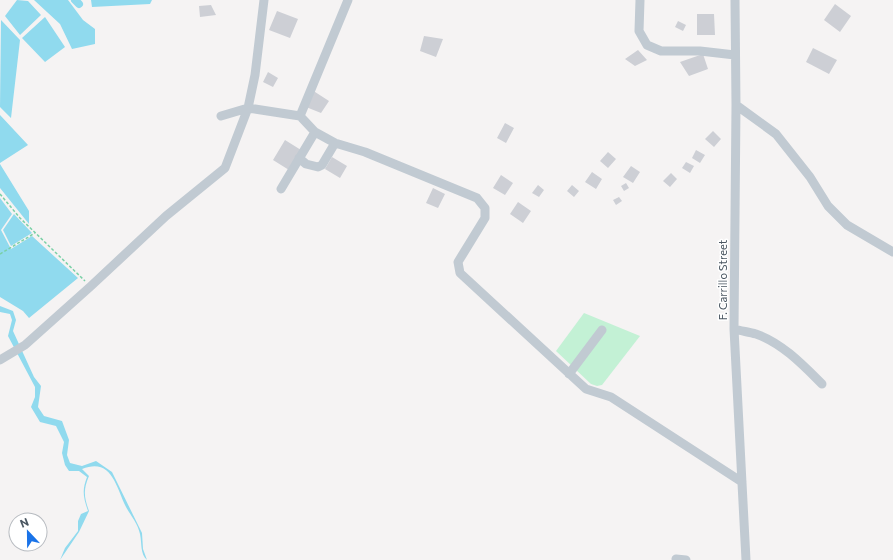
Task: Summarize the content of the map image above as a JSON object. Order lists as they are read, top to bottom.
{
  "streets": {
    "street": ["F. Carrillo Street"]
  },
  "north": "top"
}
